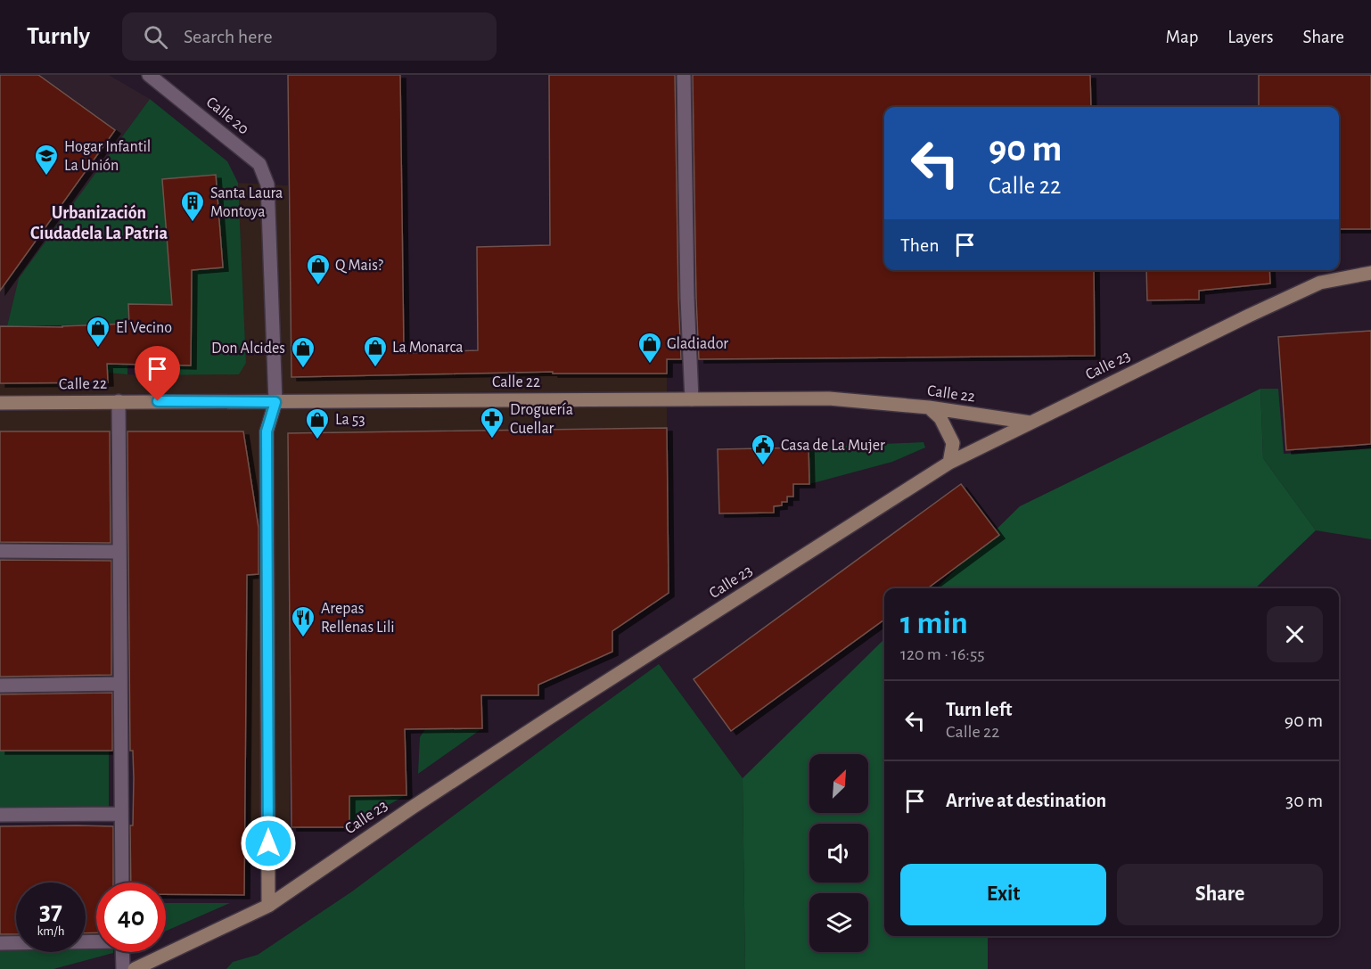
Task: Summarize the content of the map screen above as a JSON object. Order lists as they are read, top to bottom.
{
  "streets": {
    "main road": ["Calle 23", "Calle 22"],
    "street": ["Calle 20"]
  },
  "crossings": [
    ["Calle 20", "Calle 22"],
    ["Calle 23", "Calle 22"]
  ],
  "districts": ["Urbanización Ciudadela La Patria"],
  "places": {
    "school or university": ["Hogar Infantil La Unión"],
    "building": ["Santa Laura Montoya"],
    "shop": [
      "Q Mais?",
      "El Vecino",
      "Gladiador",
      "La Monarca",
      "Don Alcides",
      "La 53"
    ],
    "pharmacy": ["Droguería Cuellar"],
    "public building": ["Casa de La Mujer"],
    "restaurant": ["Arepas Rellenas Lili"]
  },
  "north": "top right",
  "page": {
    "header": "Turnly",
    "search": "Search here",
    "nav": ["Map", "Layers", "Share"],
    "turn": ["90 m", "Calle 22"],
    "then": "Then",
    "heading": ["1 min", "120 m · 16:55"],
    "list": [
      {
        "name": "Turn left",
        "note": "Calle 22",
        "value": "90 m"
      },
      {
        "name": "Arrive at destination",
        "value": "30 m"
      }
    ],
    "buttons": ["Exit", "Share"],
    "speed": "37 km/h",
    "limit": "40"
  }
}
